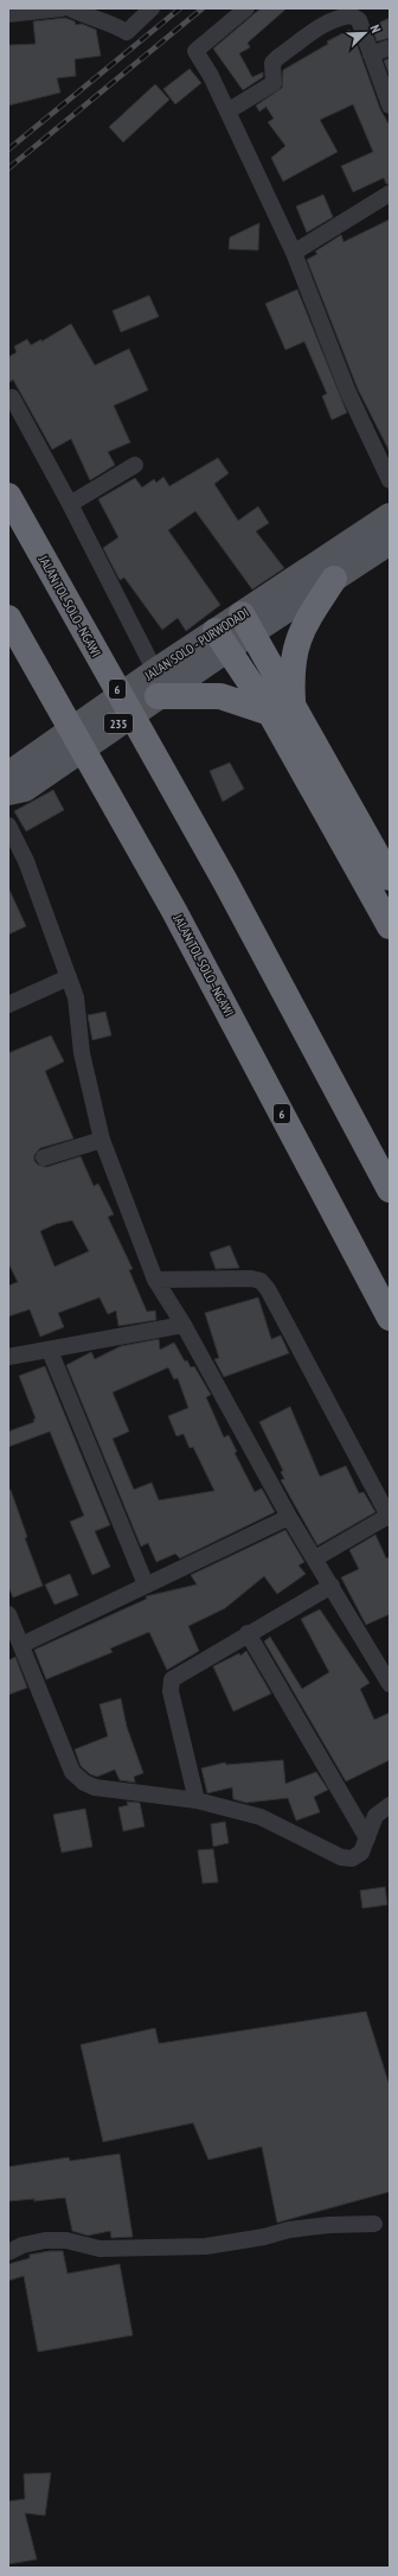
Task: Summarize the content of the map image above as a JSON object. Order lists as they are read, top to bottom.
{
  "streets": {
    "highway": ["JALAN TOL SOLO–NGAWI", "6"],
    "main road": ["JALAN SOLO - PURWODADI", "235"]
  },
  "north": "top right"
}
